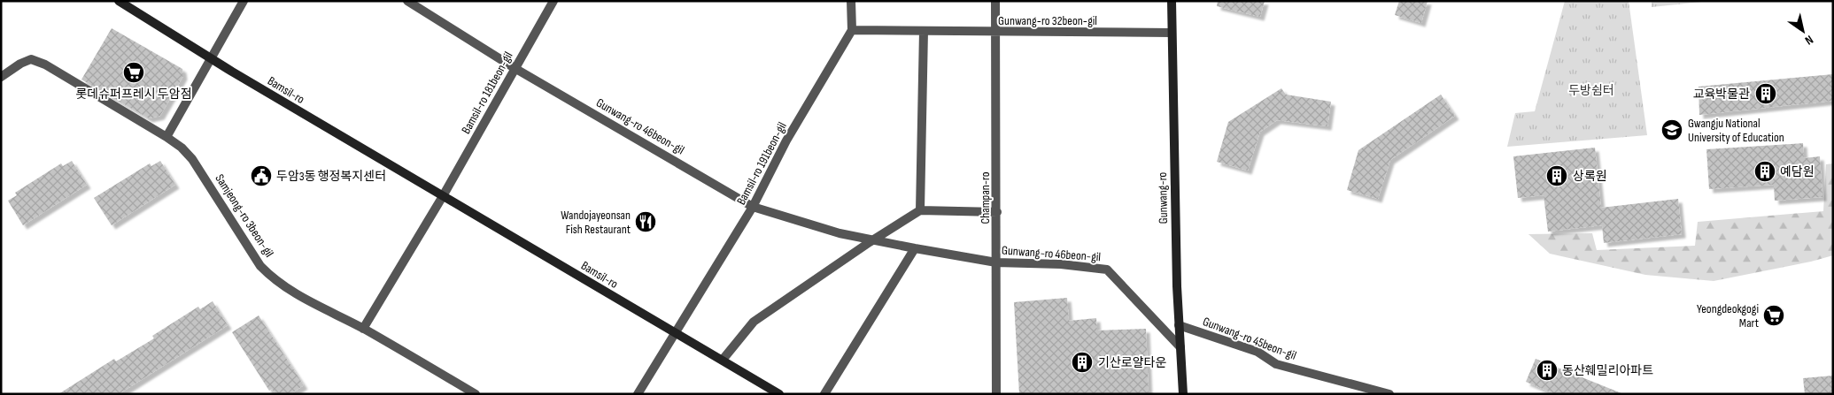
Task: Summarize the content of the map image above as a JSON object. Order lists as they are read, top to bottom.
{
  "streets": {
    "main road": ["Bamsil-ro", "Gunwang-ro"],
    "street": [
      "Gunwang-ro 32beon-gil",
      "Bamsil-ro 181beon-gil",
      "Gunwang-ro 46beon-gil",
      "Bamsil-ro 191beon-gil",
      "Champan-ro",
      "Samjeong-ro 3beon-gil",
      "Gunwang-ro 45beon-gil"
    ]
  },
  "crossings": [
    ["Gunwang-ro 32beon-gil", "Bamsil-ro 191beon-gil"],
    ["Gunwang-ro 32beon-gil", "Champan-ro"],
    ["Gunwang-ro 32beon-gil", "Gunwang-ro"],
    ["Bamsil-ro", "Bamsil-ro 181beon-gil"],
    ["Bamsil-ro", "Bamsil-ro 191beon-gil"],
    ["Bamsil-ro 181beon-gil", "Gunwang-ro 46beon-gil"],
    ["Gunwang-ro 46beon-gil", "Bamsil-ro 191beon-gil"],
    ["Gunwang-ro 46beon-gil", "Champan-ro"],
    ["Gunwang-ro 46beon-gil", "Gunwang-ro"],
    ["Gunwang-ro", "Gunwang-ro 45beon-gil"]
  ],
  "parks": ["두방쉼터"],
  "places": {
    "supermarket": ["롯데슈퍼프레시 두암점", "Yeongdeokgogi Mart"],
    "building": [
      "교육박물관",
      "예담원",
      "상록원",
      "기산로얄타운",
      "동산훼밀리아파트"
    ],
    "school or university": ["Gwangju National University of Education"],
    "public building": ["두암3동 행정복지센터"],
    "restaurant": ["Wandojayeonsan Fish Restaurant"]
  },
  "north": "bottom right"
}
